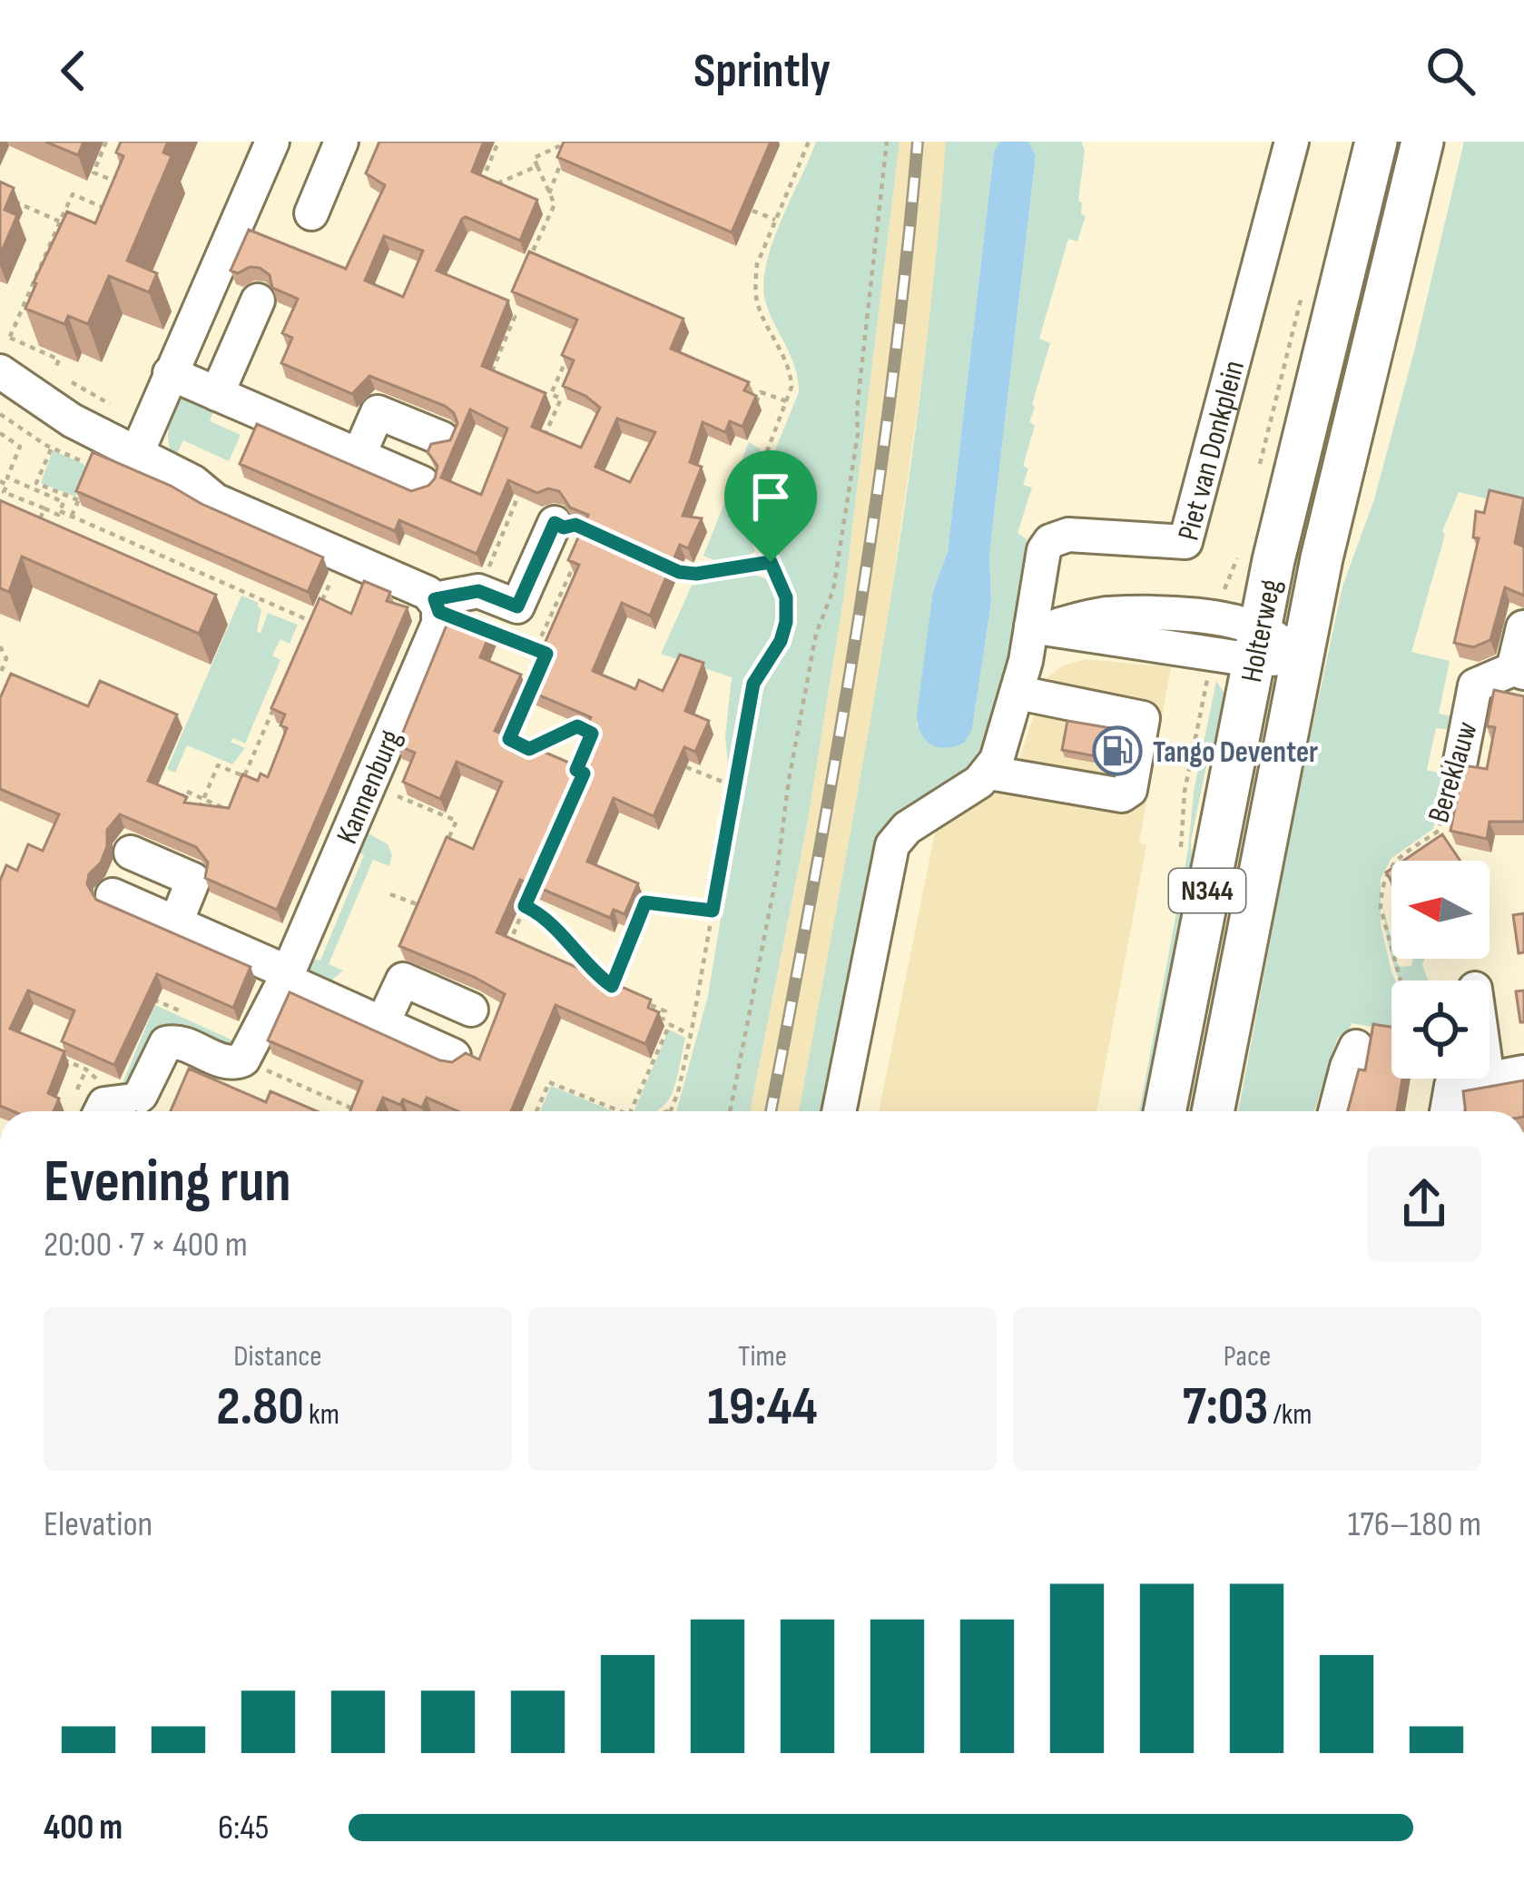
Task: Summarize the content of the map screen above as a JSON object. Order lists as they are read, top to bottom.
{
  "streets": {
    "main road": ["Holterweg", "N344"],
    "street": ["Piet van Donkplein", "Bereklauw", "Kannenburg"]
  },
  "places": {
    "fuel station": ["Tango Deventer"]
  },
  "north": "left",
  "page": {
    "header": "Sprintly",
    "heading": ["Evening run", "20:00 · 7 × 400 m"],
    "stats": [
      ["Distance", "2.80 km"],
      ["Time", "19:44"],
      ["Pace", "7:03 /km"]
    ],
    "chart": ["Elevation", "176–180 m"],
    "list": [
      {
        "name": "400 m",
        "note": "6:45"
      }
    ]
  }
}
